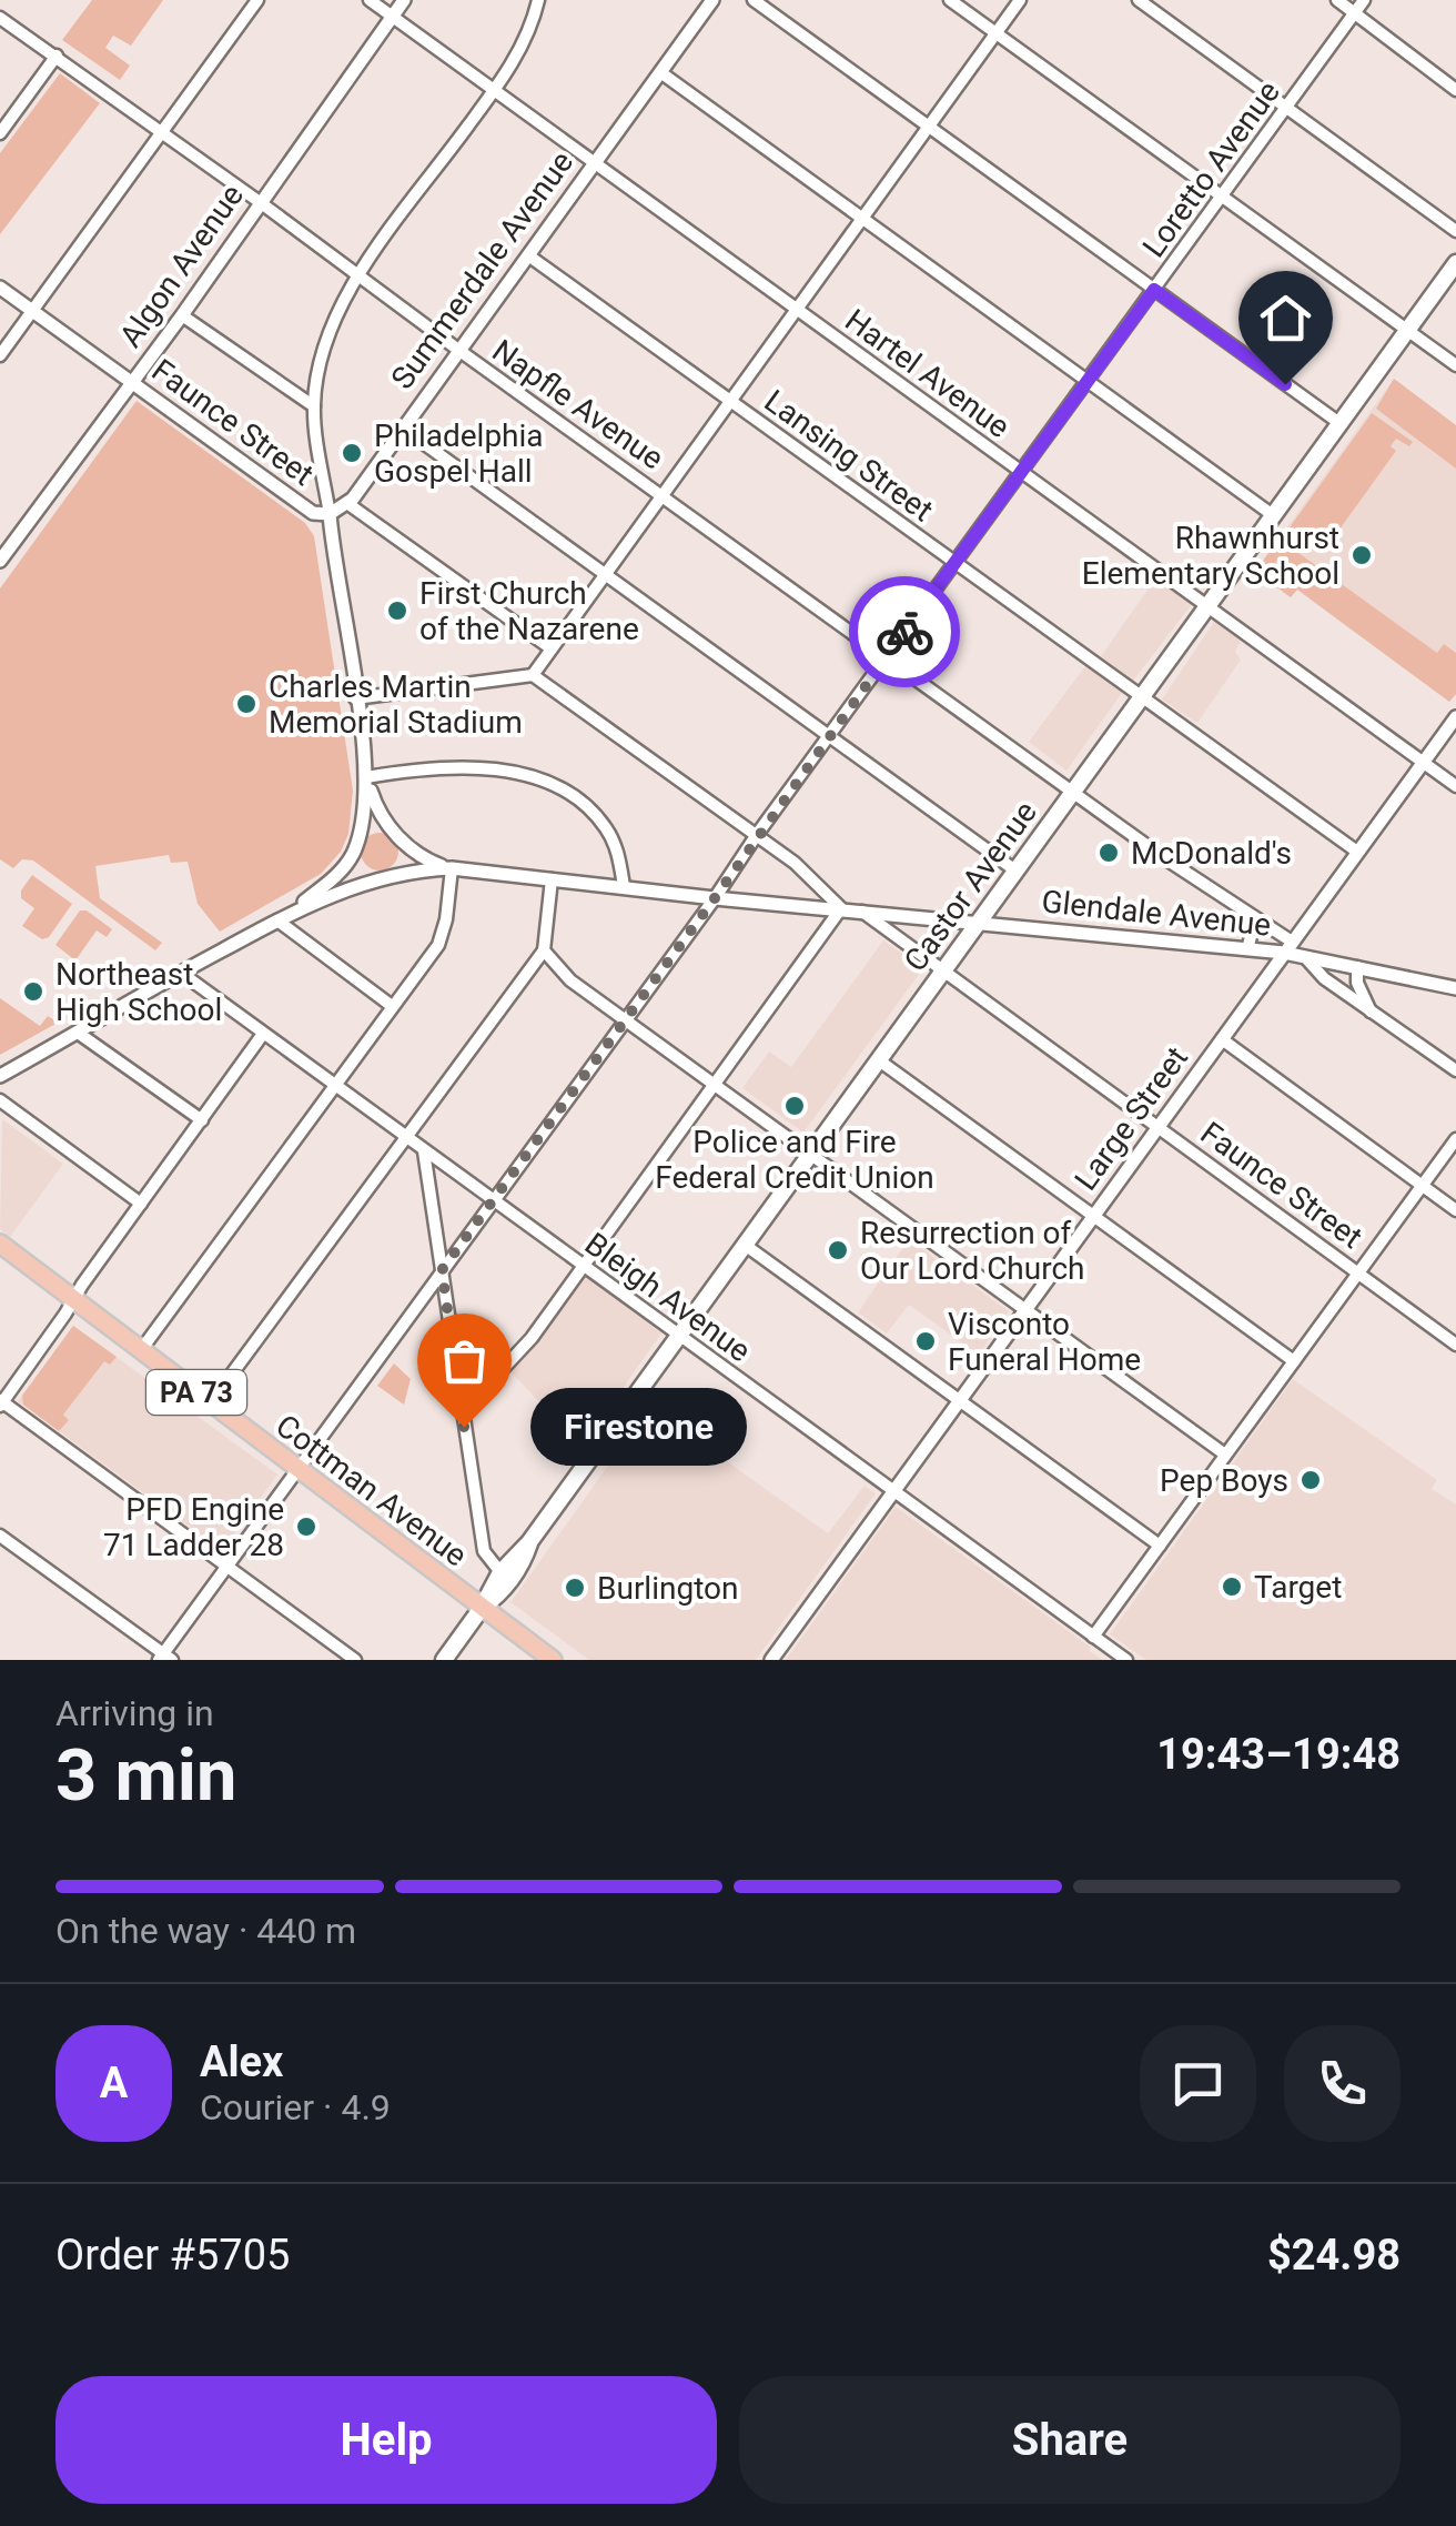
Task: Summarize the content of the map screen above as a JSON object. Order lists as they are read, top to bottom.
{
  "streets": {
    "main road": ["Castor Avenue", "PA 73", "Cottman Avenue"],
    "street": [
      "Loretto Avenue",
      "Algon Avenue",
      "Summerdale Avenue",
      "Hartel Avenue",
      "Napfle Avenue",
      "Faunce Street",
      "Lansing Street",
      "Glendale Avenue",
      "Large Street",
      "Bleigh Avenue"
    ]
  },
  "crossings": [
    ["Loretto Avenue", "Hartel Avenue"],
    ["Loretto Avenue", "Napfle Avenue"],
    ["Loretto Avenue", "Lansing Street"],
    ["Loretto Avenue", "Glendale Avenue"],
    ["Loretto Avenue", "Bleigh Avenue"],
    ["Loretto Avenue", "Cottman Avenue"],
    ["Algon Avenue", "Hartel Avenue"],
    ["Algon Avenue", "Napfle Avenue"],
    ["Algon Avenue", "Faunce Street"],
    ["Summerdale Avenue", "Hartel Avenue"],
    ["Summerdale Avenue", "Napfle Avenue"],
    ["Summerdale Avenue", "Faunce Street"],
    ["Summerdale Avenue", "Lansing Street"],
    ["Hartel Avenue", "Castor Avenue"],
    ["Hartel Avenue", "Large Street"],
    ["Napfle Avenue", "Castor Avenue"],
    ["Napfle Avenue", "Glendale Avenue"],
    ["Napfle Avenue", "Large Street"],
    ["Faunce Street", "Castor Avenue"],
    ["Faunce Street", "Glendale Avenue"],
    ["Faunce Street", "Large Street"],
    ["Lansing Street", "Castor Avenue"],
    ["Lansing Street", "Large Street"],
    ["Castor Avenue", "Glendale Avenue"],
    ["Castor Avenue", "Bleigh Avenue"],
    ["Castor Avenue", "Cottman Avenue"],
    ["Glendale Avenue", "Large Street"],
    ["Glendale Avenue", "Bleigh Avenue"],
    ["Large Street", "Bleigh Avenue"]
  ],
  "places": [
    "Philadelphia Gospel Hall",
    "Rhawnhurst Elementary School",
    "First Church of the Nazarene",
    "Charles Martin Memorial Stadium",
    "McDonald's",
    "Northeast High School",
    "Police and Fire Federal Credit Union",
    "Resurrection of Our Lord Church",
    "Visconto Funeral Home",
    "Firestone",
    "Pep Boys",
    "PFD Engine 71 Ladder 28",
    "Target",
    "Burlington"
  ],
  "page": {
    "bubble": "Firestone",
    "heading": ["3 min", "Arriving in", "19:43–19:48"],
    "panel": [
      "Alex",
      "Courier · 4.9",
      "Order #5705",
      "$24.98"
    ],
    "bar": "On the way · 440 m",
    "round": "A",
    "buttons": ["Help", "Share"]
  }
}
